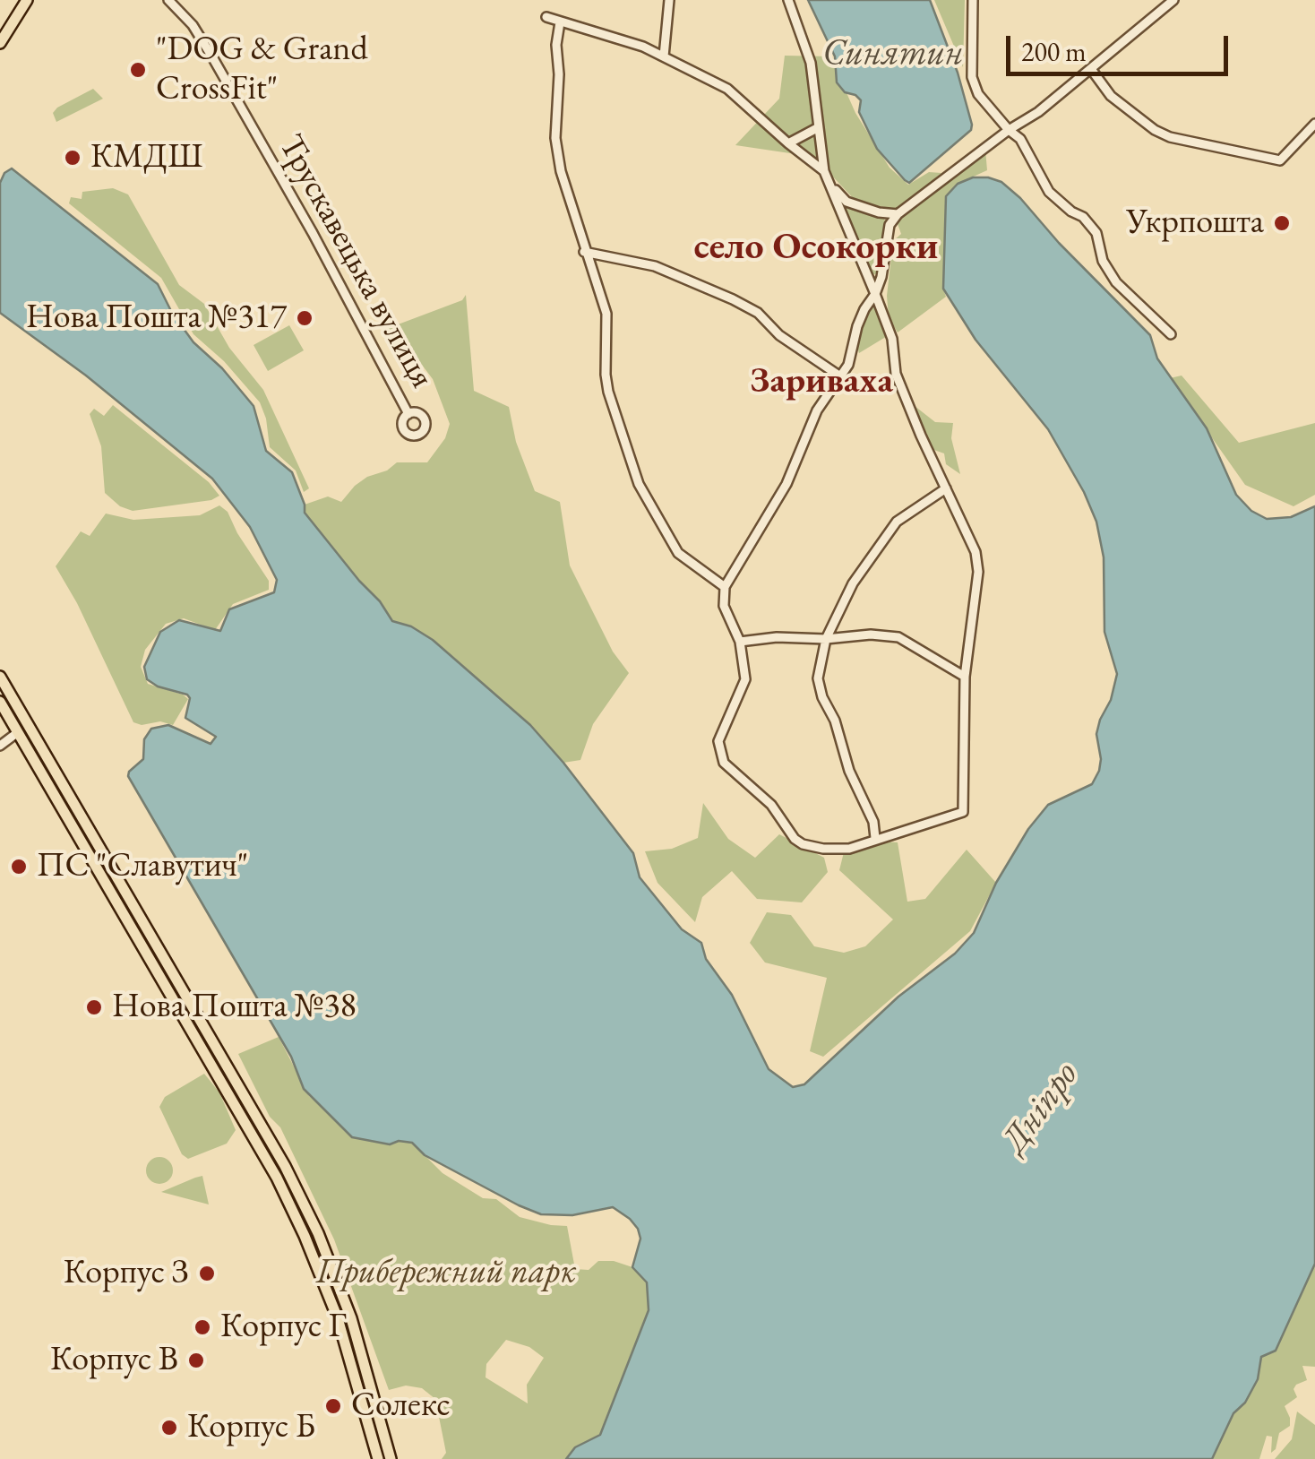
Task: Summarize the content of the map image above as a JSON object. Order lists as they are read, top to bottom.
{
  "streets": {
    "street": ["Трускавецька вулиця"]
  },
  "districts": ["село Осокорки", "Зариваха"],
  "water": ["Синятин", "Дніпро"],
  "parks": ["Прибережний парк"],
  "places": [
    "\"DOG & Grand CrossFit\"",
    "КМДШ",
    "Укрпошта",
    "Нова Пошта №317",
    "ПС \"Славутич\"",
    "Нова Пошта №38",
    "Корпус З",
    "Корпус Г",
    "Корпус В",
    "Солекс",
    "Корпус Б"
  ],
  "scale_bar": "200 m"
}
